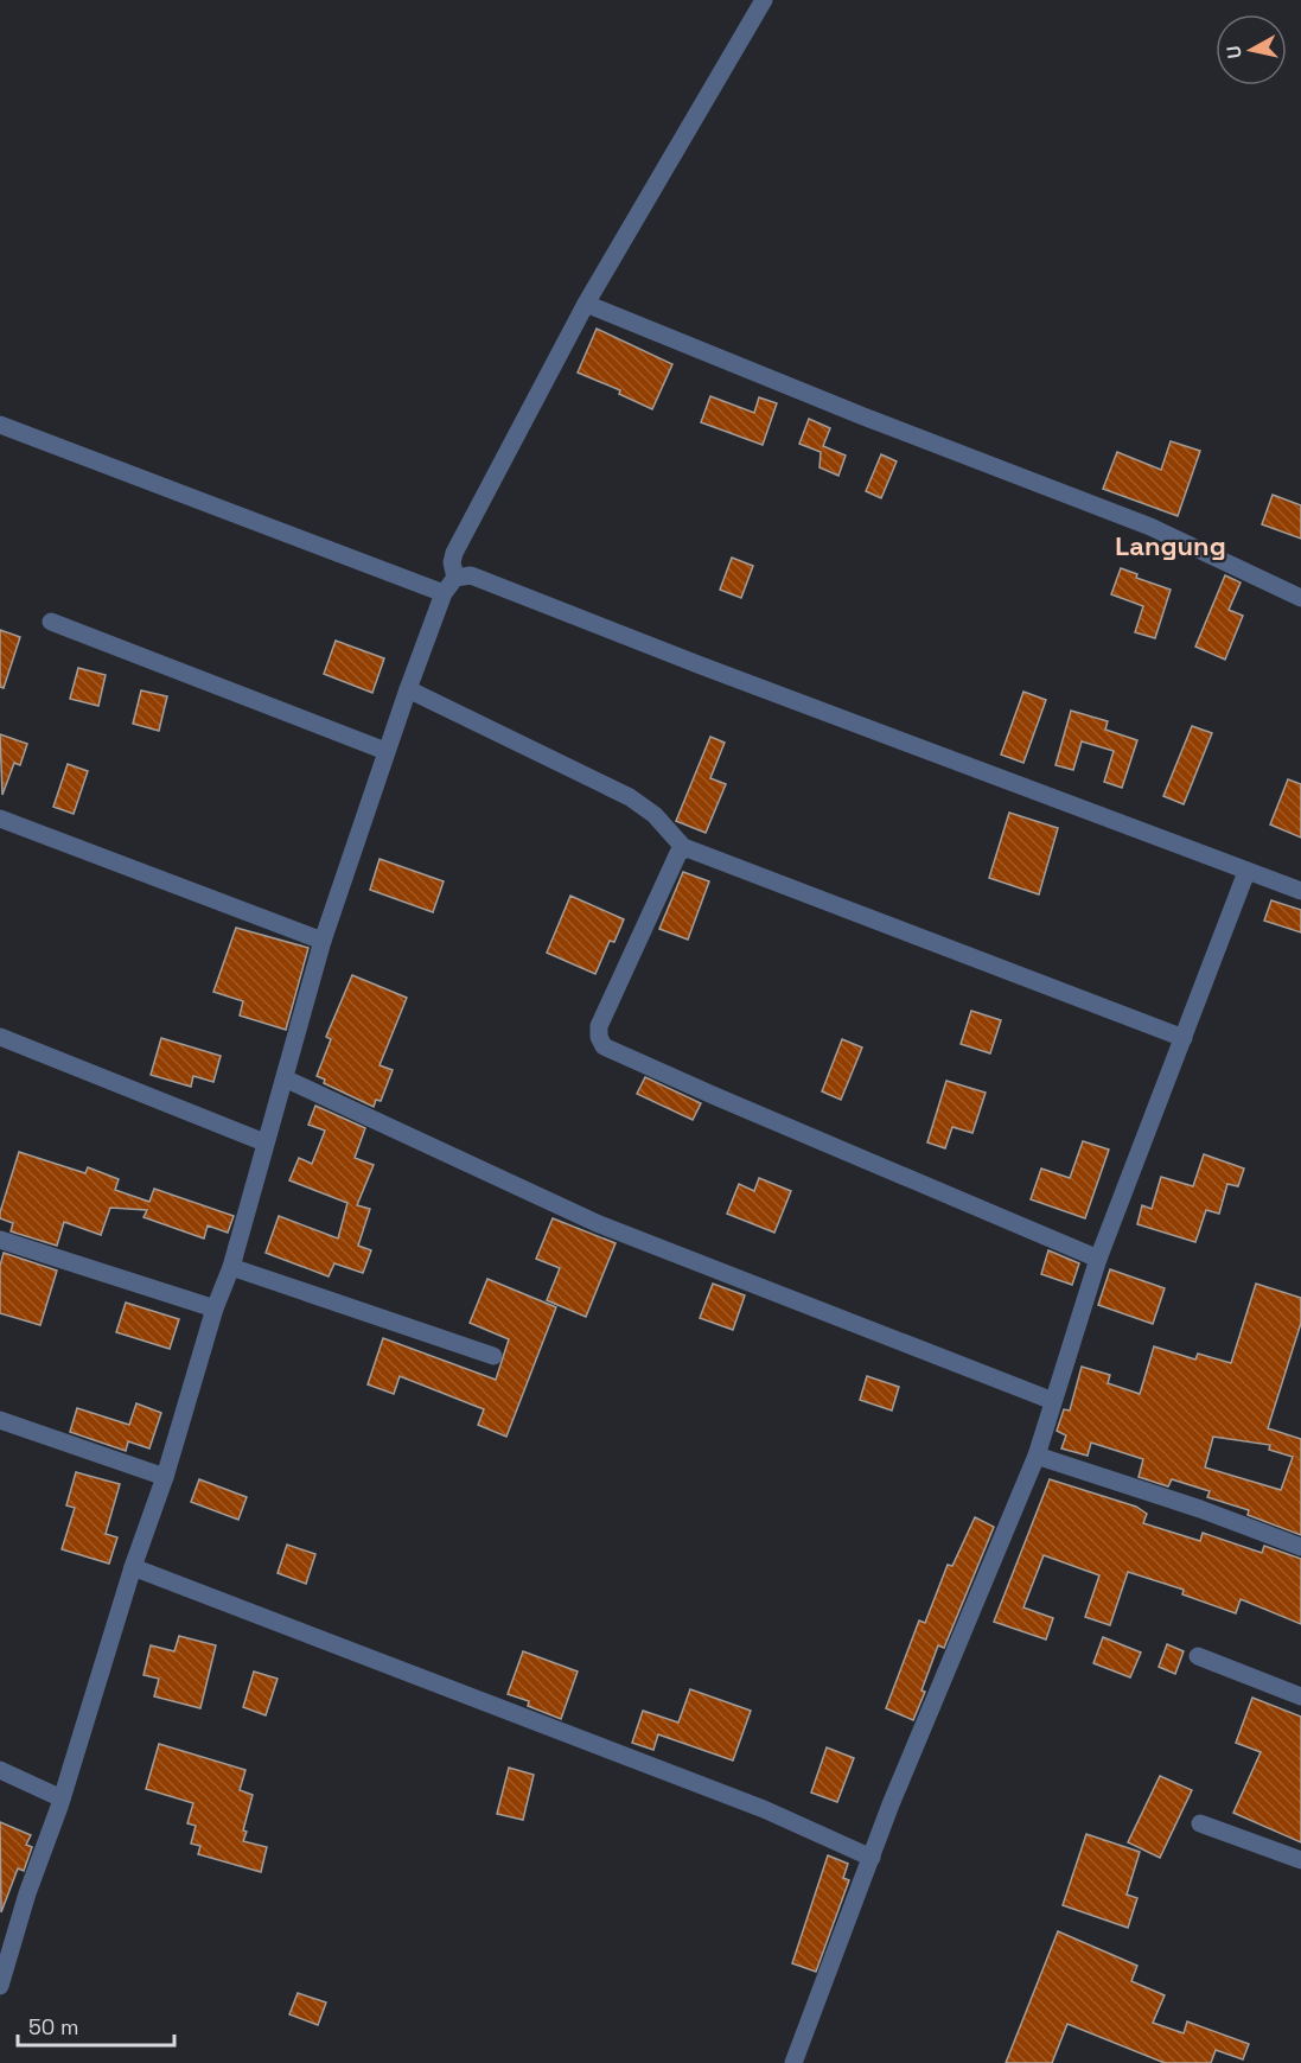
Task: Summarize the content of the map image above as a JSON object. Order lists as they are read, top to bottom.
{
  "districts": ["Langung"],
  "scale_bar": "50 m",
  "north": "left"
}
